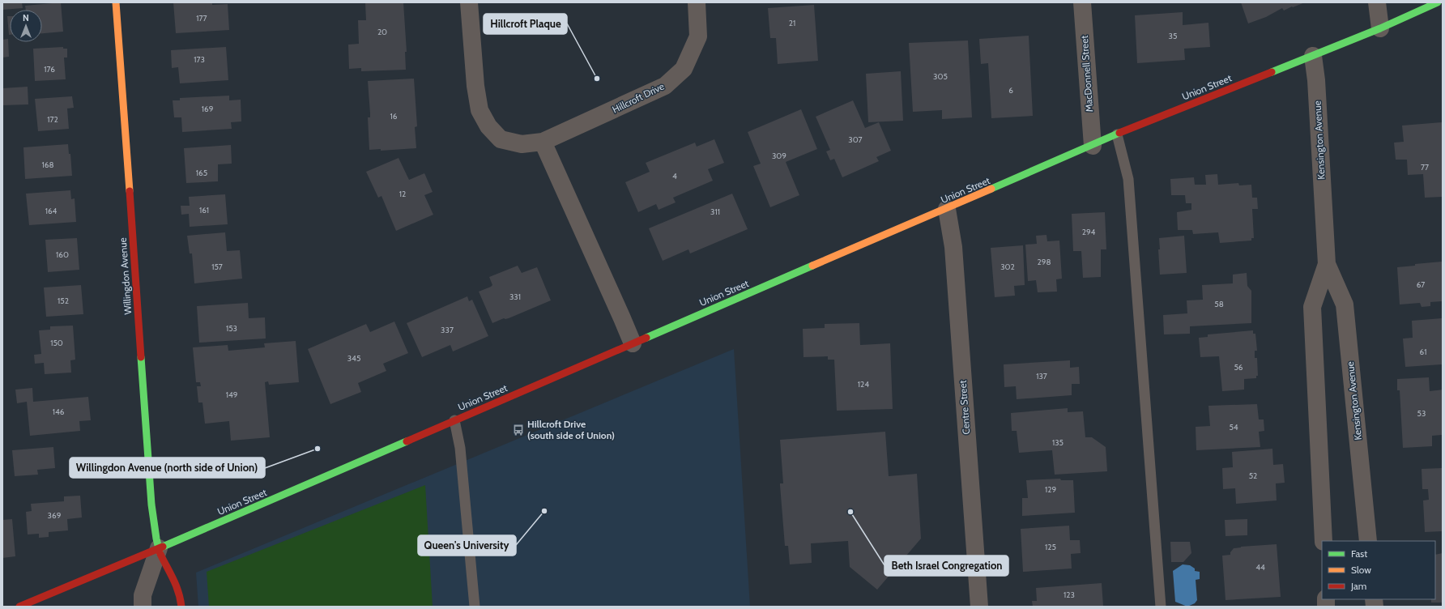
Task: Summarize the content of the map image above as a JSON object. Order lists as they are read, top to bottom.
{
  "streets": {
    "main road": ["Union Street", "Willingdon Avenue"],
    "street": [
      "MacDonnell Street",
      "Hillcroft Drive",
      "Kensington Avenue",
      "Centre Street"
    ]
  },
  "crossings": [
    ["MacDonnell Street", "Union Street"],
    ["Union Street", "Kensington Avenue"],
    ["Union Street", "Willingdon Avenue"],
    ["Union Street", "Centre Street"]
  ],
  "places": {
    "other": [
      "Hillcroft Plaque",
      "Willingdon Avenue (north side of Union)",
      "Queen's University",
      "Beth Israel Congregation"
    ],
    "bus stop": ["Hillcroft Drive (south side of Union)"]
  },
  "house_numbers": [
    "177",
    "21",
    "20",
    "35",
    "173",
    "176",
    "305",
    "6",
    "169",
    "16",
    "172",
    "307",
    "309",
    "168",
    "77",
    "165",
    "4",
    "12",
    "161",
    "164",
    "311",
    "294",
    "160",
    "298",
    "157",
    "302",
    "67",
    "331",
    "152",
    "58",
    "153",
    "337",
    "150",
    "61",
    "345",
    "56",
    "137",
    "124",
    "149",
    "146",
    "53",
    "54",
    "135",
    "52",
    "129",
    "369",
    "125",
    "44",
    "123"
  ],
  "legend": ["Fast", "Slow", "Jam"],
  "north": "top"
}
